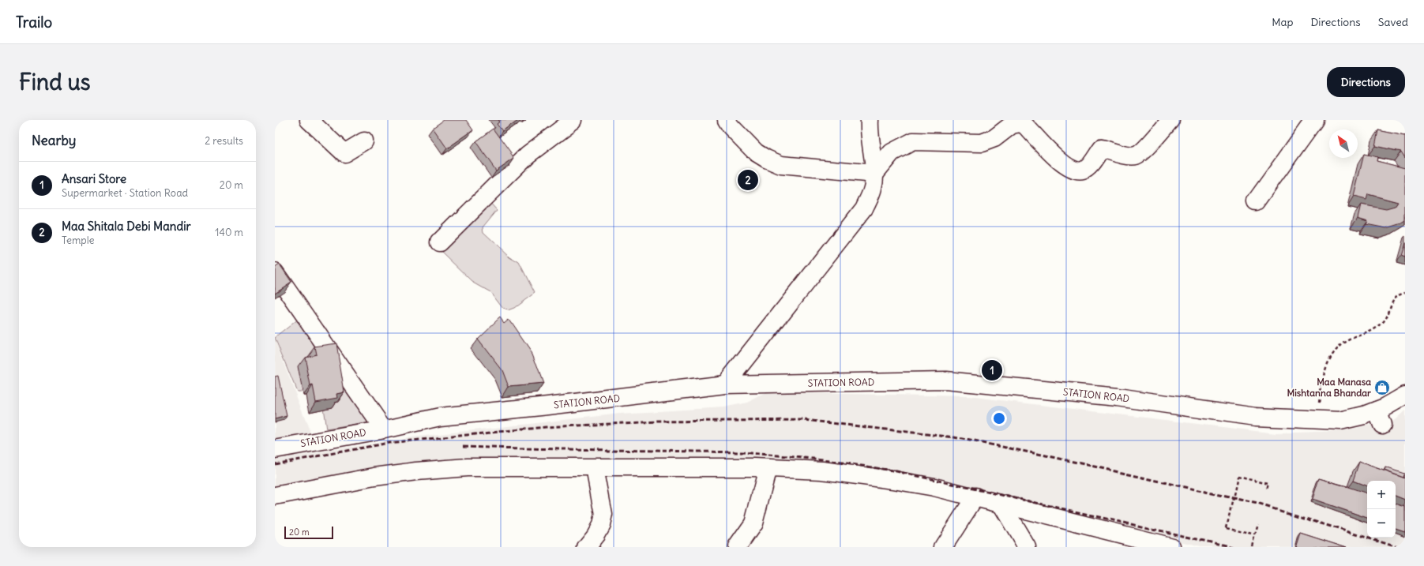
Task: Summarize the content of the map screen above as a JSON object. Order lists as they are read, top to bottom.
{
  "streets": {
    "street": ["STATION ROAD"]
  },
  "places": {
    "shop": ["Maa Manasa Mishtanna Bhandar"]
  },
  "scale_bar": "20 m",
  "north": "top left",
  "page": {
    "header": "Trailo",
    "nav": ["Map", "Directions", "Saved"],
    "buttons": "Directions",
    "title": "Find us",
    "heading": ["Nearby", "2 results"],
    "list": [
      {
        "mark": "1",
        "name": "Ansari Store",
        "note": "Supermarket · Station Road",
        "value": "20 m"
      },
      {
        "mark": "2",
        "name": "Maa Shitala Debi Mandir",
        "note": "Temple",
        "value": "140 m"
      }
    ],
    "pins": ["2", "1"],
    "map_buttons": ["+", "−"],
    "scale": "20 m"
  }
}
